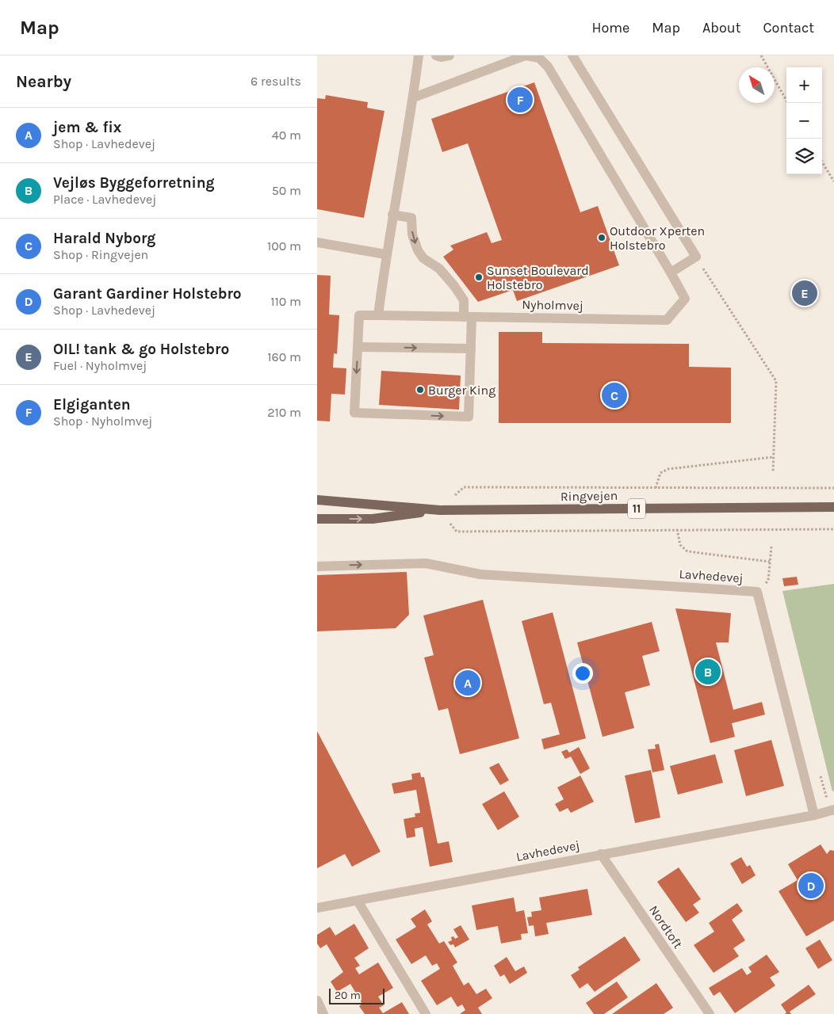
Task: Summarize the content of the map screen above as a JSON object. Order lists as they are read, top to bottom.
{
  "streets": {
    "main road": ["Ringvejen", "11"],
    "street": ["Nyholmvej", "Lavhedevej", "Nordtoft"]
  },
  "crossings": [
    ["Lavhedevej", "Nordtoft"]
  ],
  "one_way": ["Lavhedevej"],
  "places": ["Outdoor Xperten Holstebro", "Sunset Boulevard Holstebro", "Burger King"],
  "scale_bar": "20 m",
  "north": "top left",
  "page": {
    "header": "Map",
    "nav": [
      "Home",
      "Map",
      "About",
      "Contact"
    ],
    "heading": ["Nearby", "6 results"],
    "map_buttons": ["+", "−"],
    "pins": [
      "F",
      "E",
      "C",
      "B",
      "A",
      "D"
    ],
    "list": [
      {
        "mark": "A",
        "name": "jem & fix",
        "note": "Shop · Lavhedevej",
        "value": "40 m"
      },
      {
        "mark": "B",
        "name": "Vejløs Byggeforretning",
        "note": "Place · Lavhedevej",
        "value": "50 m"
      },
      {
        "mark": "C",
        "name": "Harald Nyborg",
        "note": "Shop · Ringvejen",
        "value": "100 m"
      },
      {
        "mark": "D",
        "name": "Garant Gardiner Holstebro",
        "note": "Shop · Lavhedevej",
        "value": "110 m"
      },
      {
        "mark": "E",
        "name": "OIL! tank & go Holstebro",
        "note": "Fuel · Nyholmvej",
        "value": "160 m"
      },
      {
        "mark": "F",
        "name": "Elgiganten",
        "note": "Shop · Nyholmvej",
        "value": "210 m"
      }
    ],
    "scale": "20 m"
  }
}
